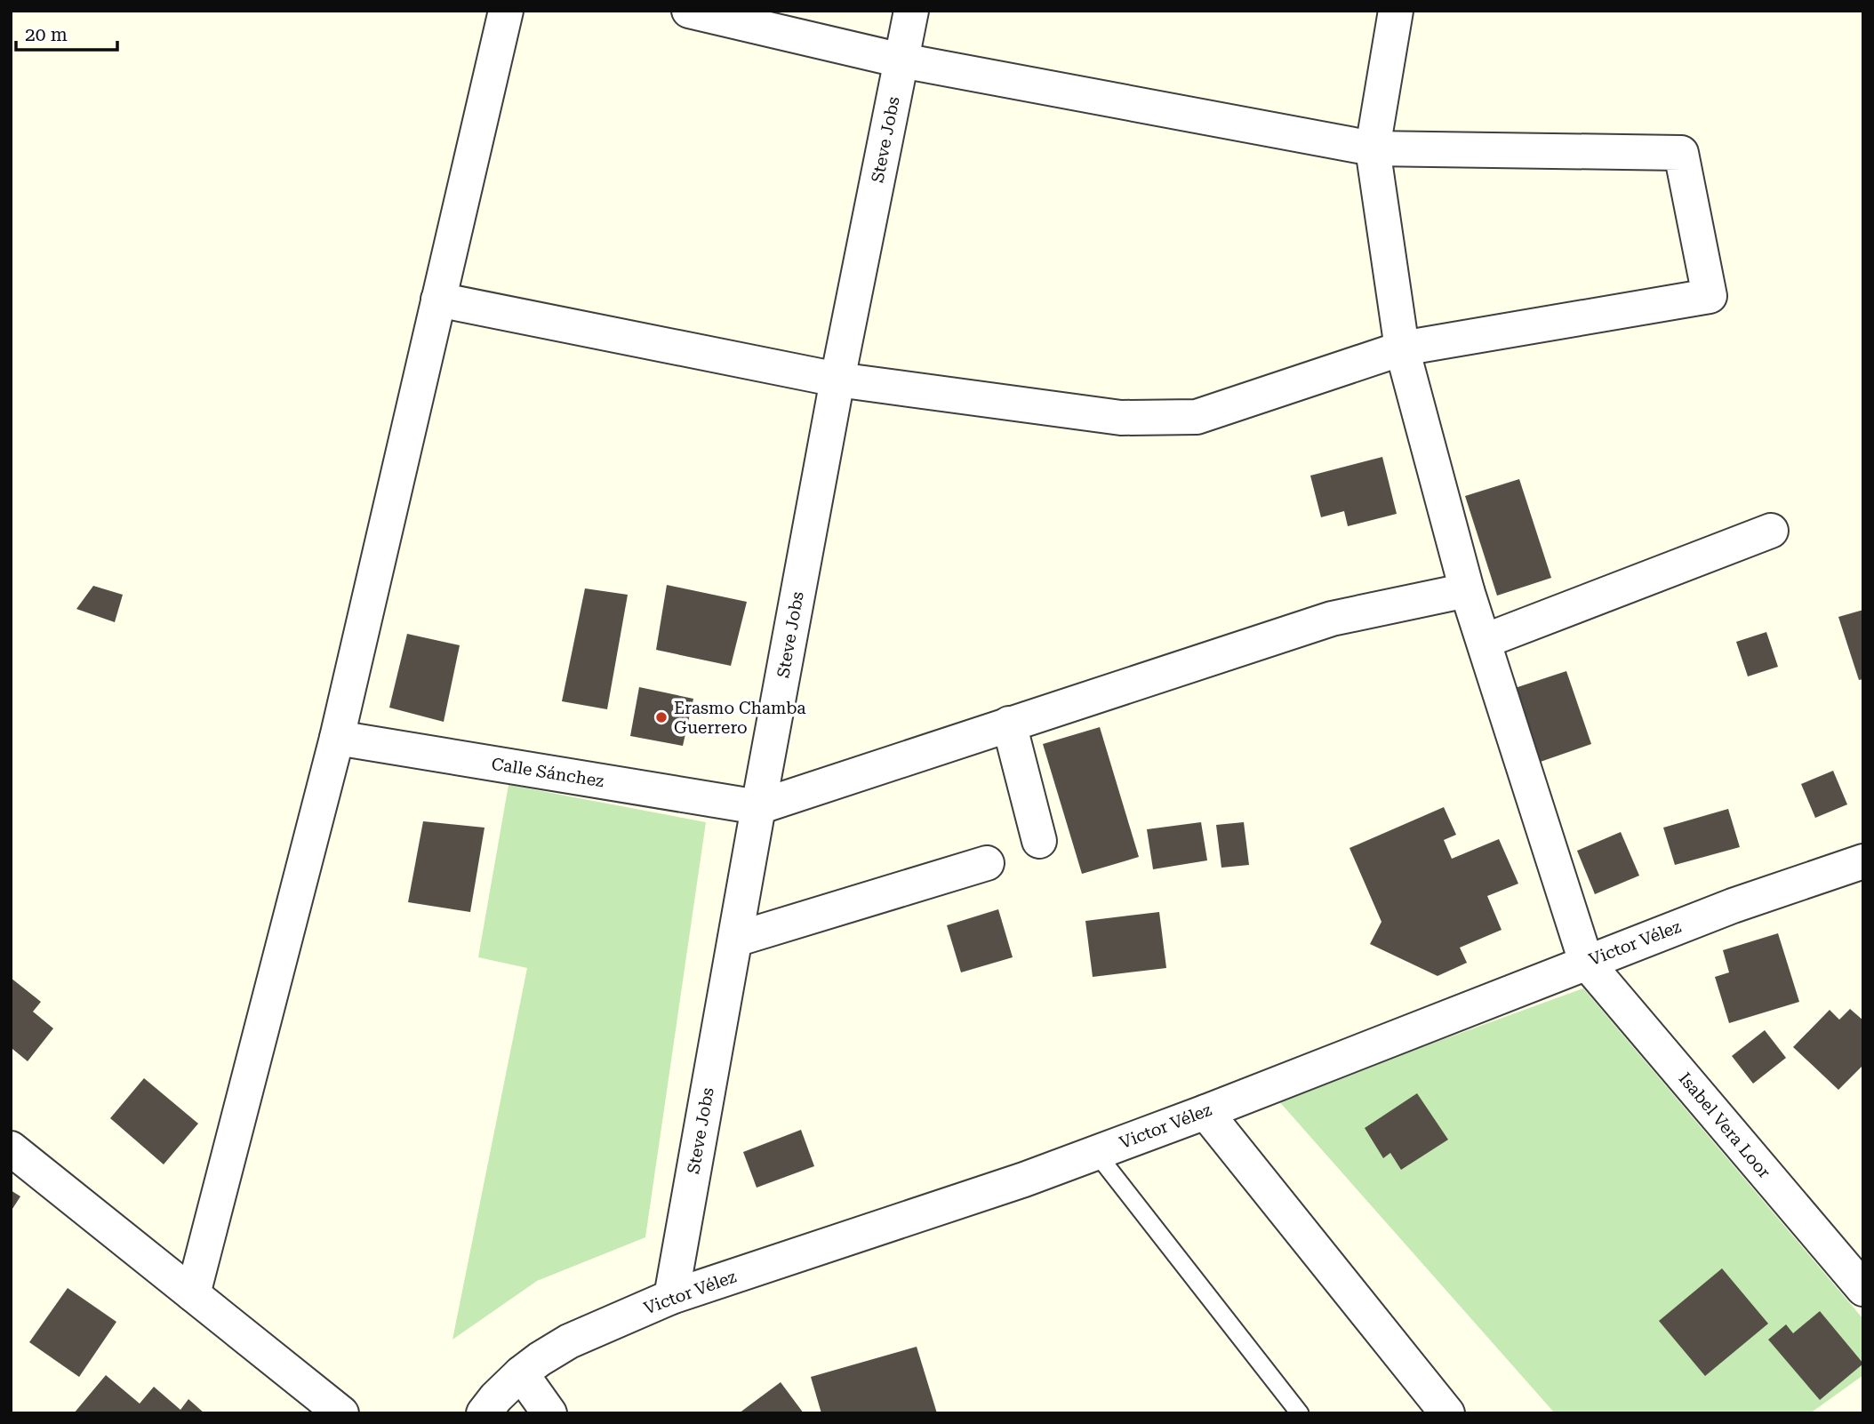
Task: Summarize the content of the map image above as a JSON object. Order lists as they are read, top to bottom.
{
  "streets": {
    "street": [
      "Steve Jobs",
      "Calle Sánchez",
      "Victor Vélez",
      "Isabel Vera Loor"
    ]
  },
  "crossings": [
    ["Steve Jobs", "Calle Sánchez"],
    ["Steve Jobs", "Victor Vélez"],
    ["Victor Vélez", "Isabel Vera Loor"]
  ],
  "places": ["Erasmo Chamba Guerrero"],
  "scale_bar": "20 m"
}
